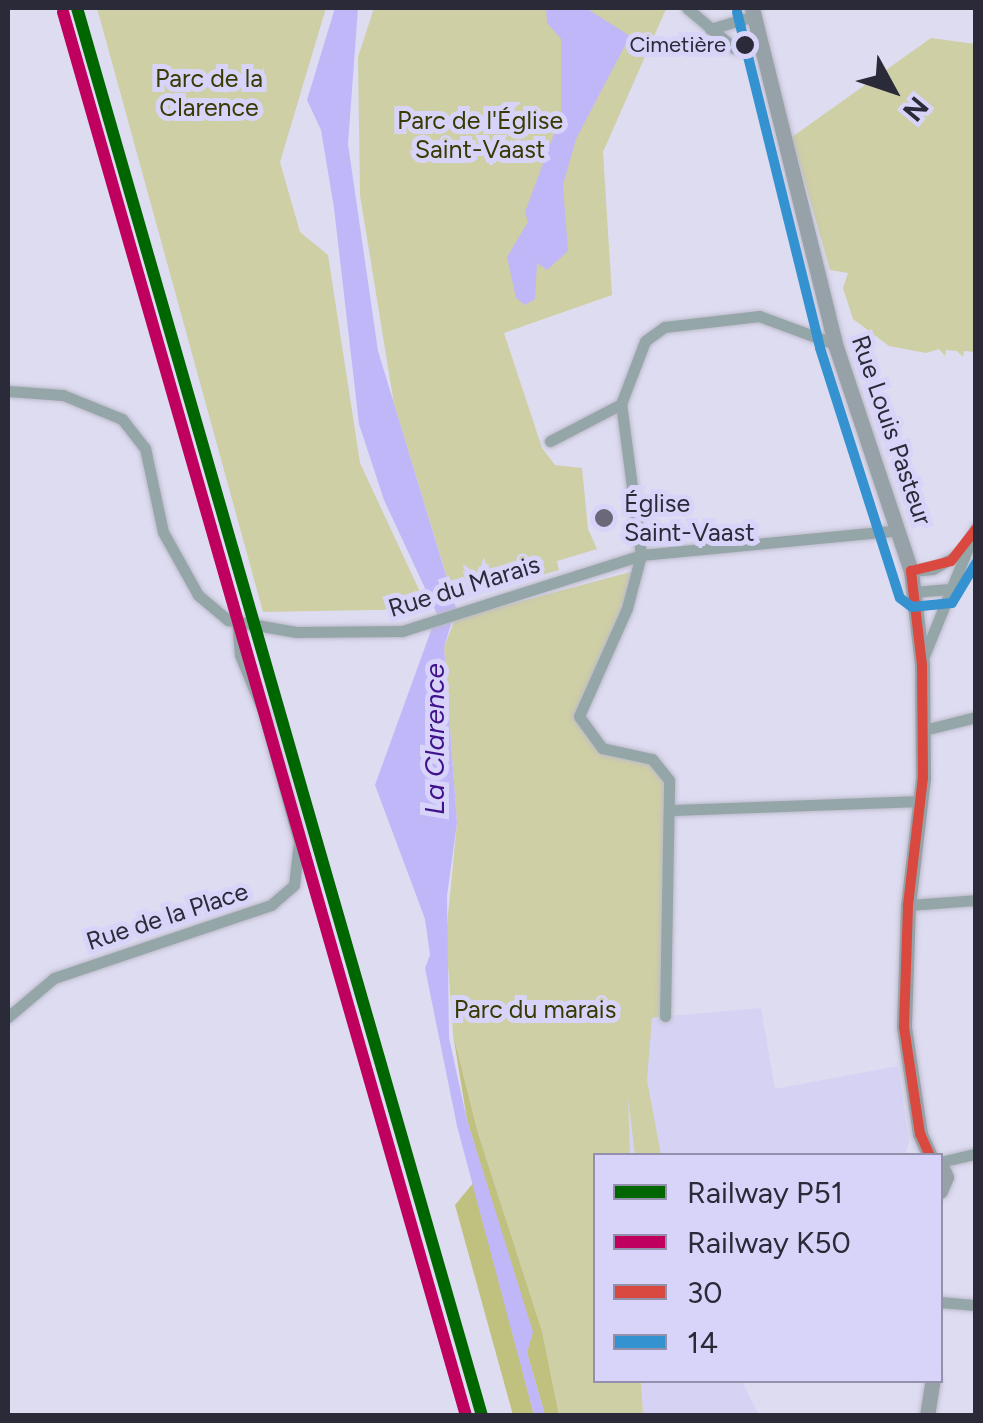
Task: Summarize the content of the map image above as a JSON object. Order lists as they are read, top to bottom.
{
  "streets": {
    "main road": ["Rue Louis Pasteur"],
    "street": ["Rue du Marais", "Rue de la Place"]
  },
  "crossings": [
    ["Rue Louis Pasteur", "Rue du Marais"],
    ["Rue du Marais", "Rue de la Place"]
  ],
  "water": ["La Clarence"],
  "parks": ["Parc de la Clarence", "Parc de l'Église Saint-Vaast", "Parc du marais"],
  "places": ["Cimetière", "Église Saint-Vaast"],
  "lines": [
    "rail line P51",
    "rail line K50",
    "transit line 14",
    "transit line 30"
  ],
  "legend": [
    "Railway P51",
    "Railway K50",
    "30",
    "14"
  ],
  "north": "bottom right"
}
